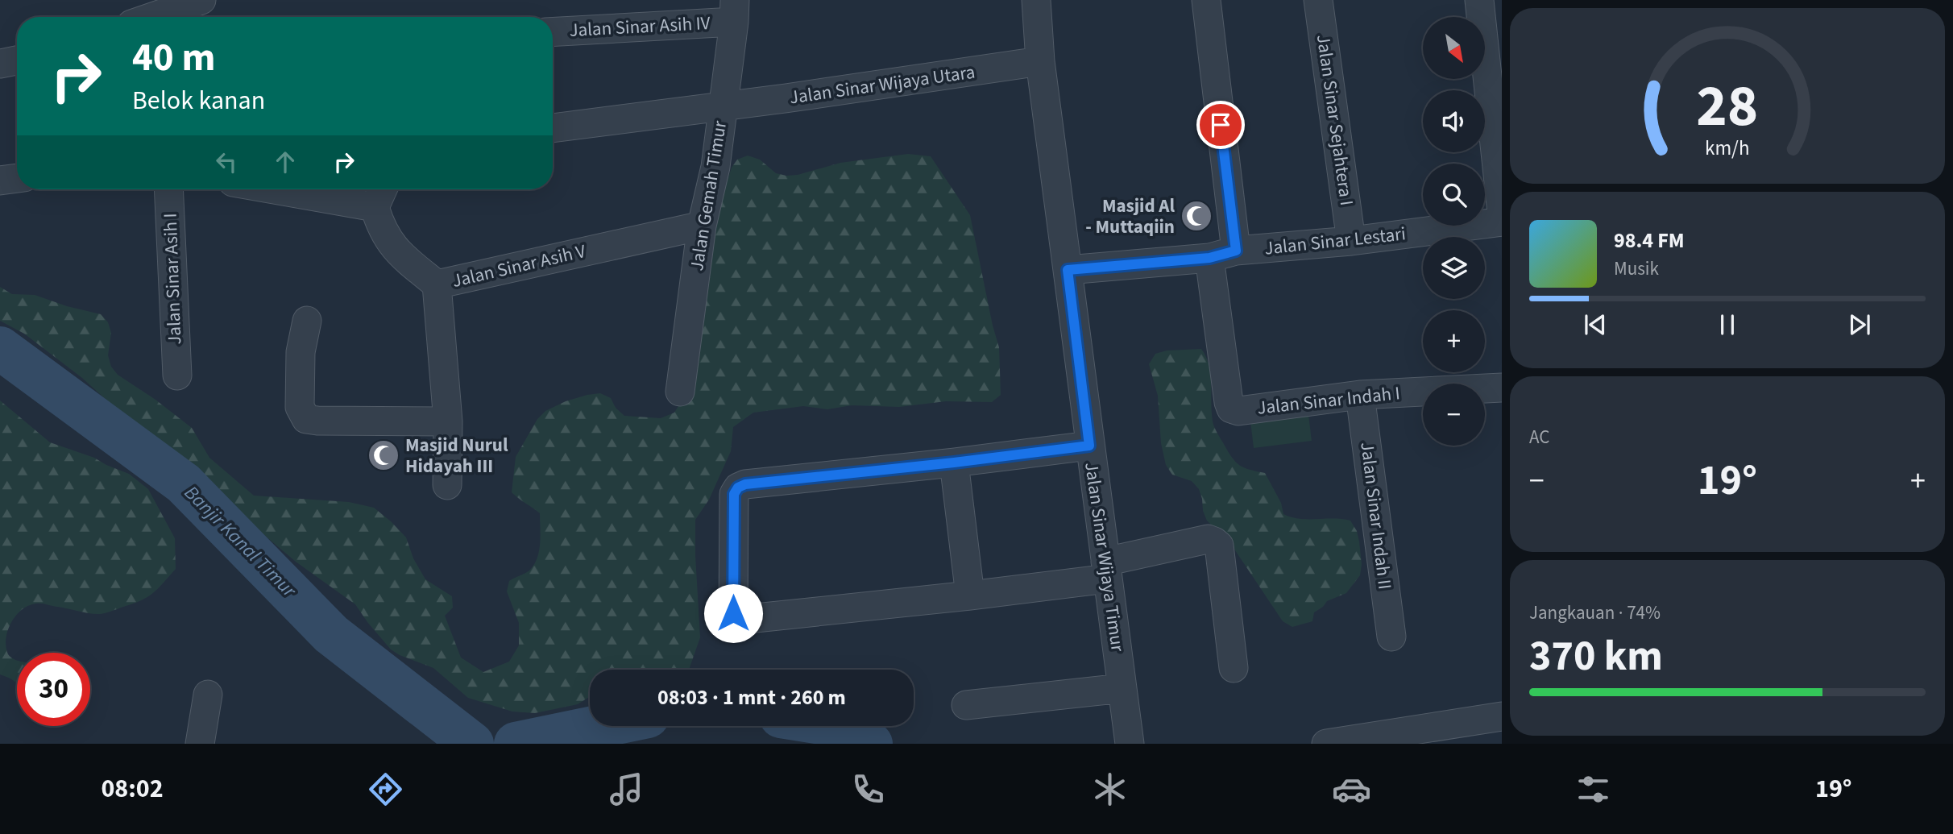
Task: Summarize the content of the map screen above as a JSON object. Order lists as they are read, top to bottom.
{
  "streets": {
    "street": [
      "Jalan Sinar Asih IV",
      "Jalan Sinar Wijaya Utara",
      "Jalan Sinar Sejahtera I",
      "Jalan Gemah Timur",
      "Jalan Sinar Lestari",
      "Jalan Sinar Asih V",
      "Jalan Sinar Asih I",
      "Jalan Sinar Indah I",
      "Jalan Sinar Indah II",
      "Jalan Sinar Wijaya Timur"
    ]
  },
  "crossings": [
    ["Jalan Sinar Asih IV", "Jalan Gemah Timur"],
    ["Jalan Sinar Wijaya Utara", "Jalan Gemah Timur"],
    ["Jalan Sinar Wijaya Utara", "Jalan Sinar Wijaya Timur"],
    ["Jalan Sinar Sejahtera I", "Jalan Sinar Lestari"],
    ["Jalan Gemah Timur", "Jalan Sinar Asih V"],
    ["Jalan Sinar Lestari", "Jalan Sinar Indah I"],
    ["Jalan Sinar Lestari", "Jalan Sinar Wijaya Timur"],
    ["Jalan Sinar Indah I", "Jalan Sinar Indah II"]
  ],
  "water": ["Banjir Kanal Timur"],
  "places": {
    "mosque": ["Masjid Al - Muttaqiin", "Masjid Nurul Hidayah III"]
  },
  "north": "bottom right",
  "page": {
    "map_buttons": ["+", "−"],
    "turn": ["40 m", "Belok kanan"],
    "song": ["98.4 FM", "Musik"],
    "tile": [
      "AC",
      ["Jangkauan · 74%", "370 km"]
    ],
    "heat": ["−", "19°", "+"],
    "limit": "30",
    "trip": "08:03 · 1 mnt · 260 m",
    "tabs": ["08:02", "19°"],
    "gauge": ["28", "km/h"]
  }
}
